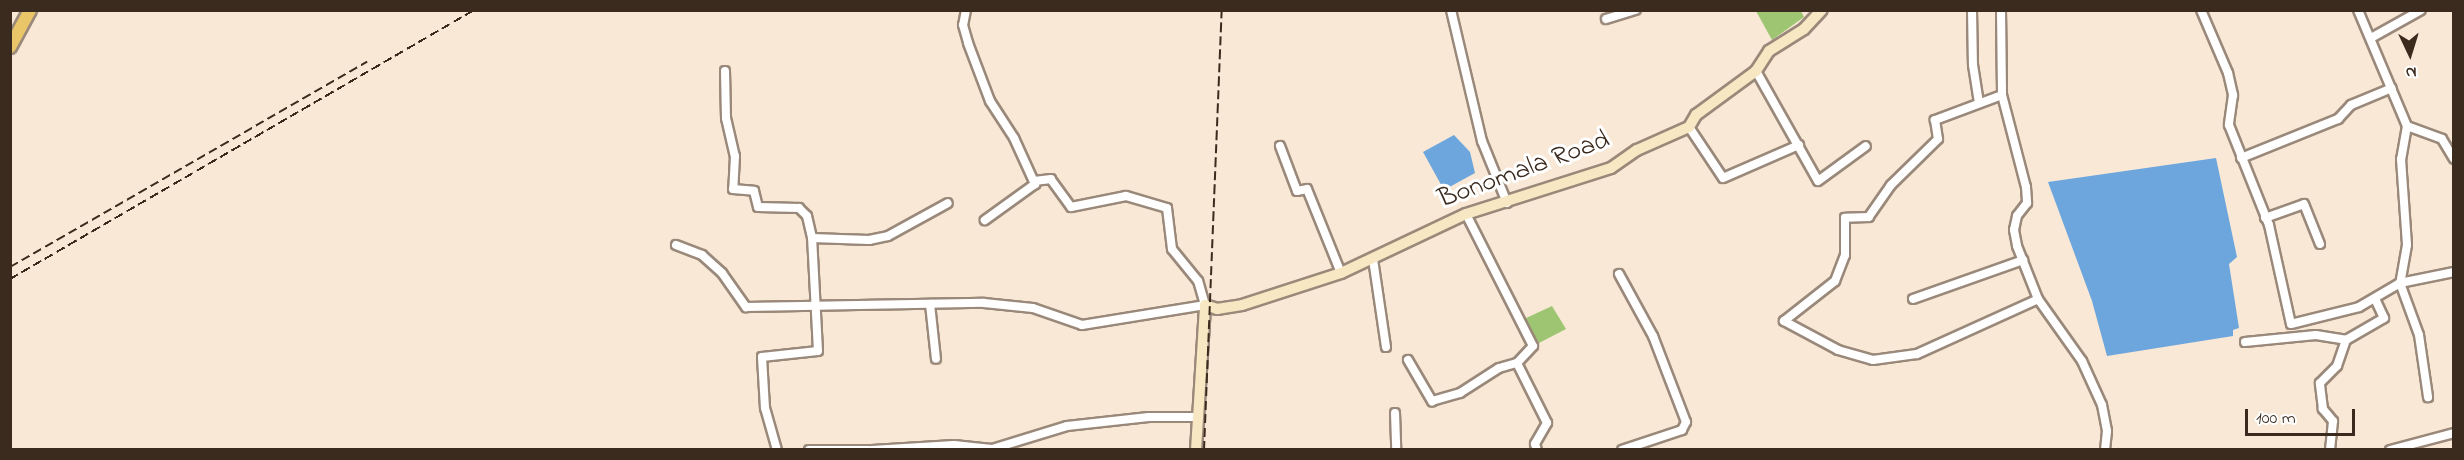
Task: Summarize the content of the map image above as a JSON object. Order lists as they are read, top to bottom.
{
  "streets": {
    "street": ["Bonomala Road"]
  },
  "scale_bar": "100 m",
  "north": "bottom"
}
